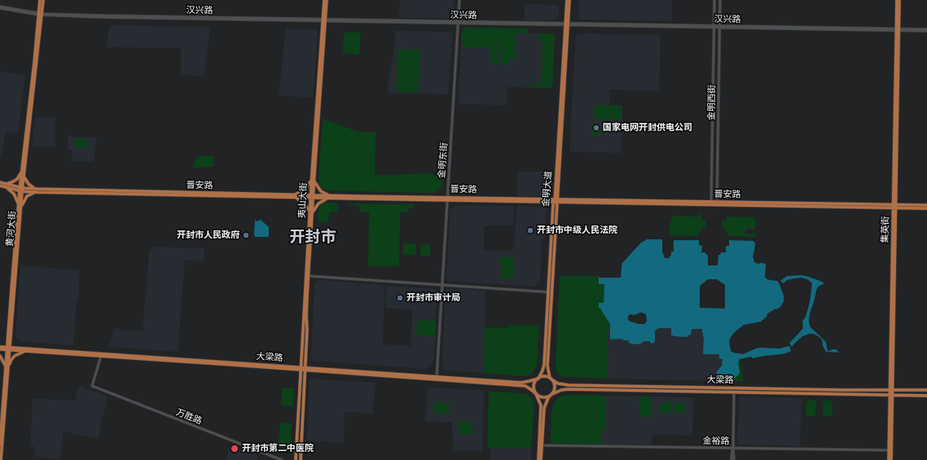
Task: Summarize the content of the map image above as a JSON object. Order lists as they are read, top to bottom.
{
  "streets": {
    "main road": [
      "晋安路",
      "金明大道",
      "夷山大街",
      "黄河大街",
      "集英街",
      "大梁路"
    ],
    "street": [
      "汉兴路",
      "金明西街",
      "金明东街",
      "万胜路",
      "金裕路"
    ]
  },
  "crossings": [
    ["汉兴路", "金明西街"],
    ["汉兴路", "金明东街"],
    ["汉兴路", "金明大道"],
    ["汉兴路", "夷山大街"],
    ["汉兴路", "黄河大街"],
    ["汉兴路", "集英街"],
    ["金明西街", "晋安路"],
    ["金明东街", "晋安路"],
    ["金明东街", "大梁路"],
    ["晋安路", "金明大道"],
    ["晋安路", "夷山大街"],
    ["晋安路", "黄河大街"],
    ["晋安路", "集英街"],
    ["金明大道", "大梁路"],
    ["夷山大街", "大梁路"],
    ["黄河大街", "大梁路"],
    ["集英街", "大梁路"],
    ["集英街", "金裕路"],
    ["大梁路", "万胜路"]
  ],
  "districts": ["开封市"],
  "places": [
    "国家电网开封供电公司",
    "开封市中级人民法院",
    "开封市人民政府",
    "开封市审计局",
    "开封市第二中医院"
  ]
}
